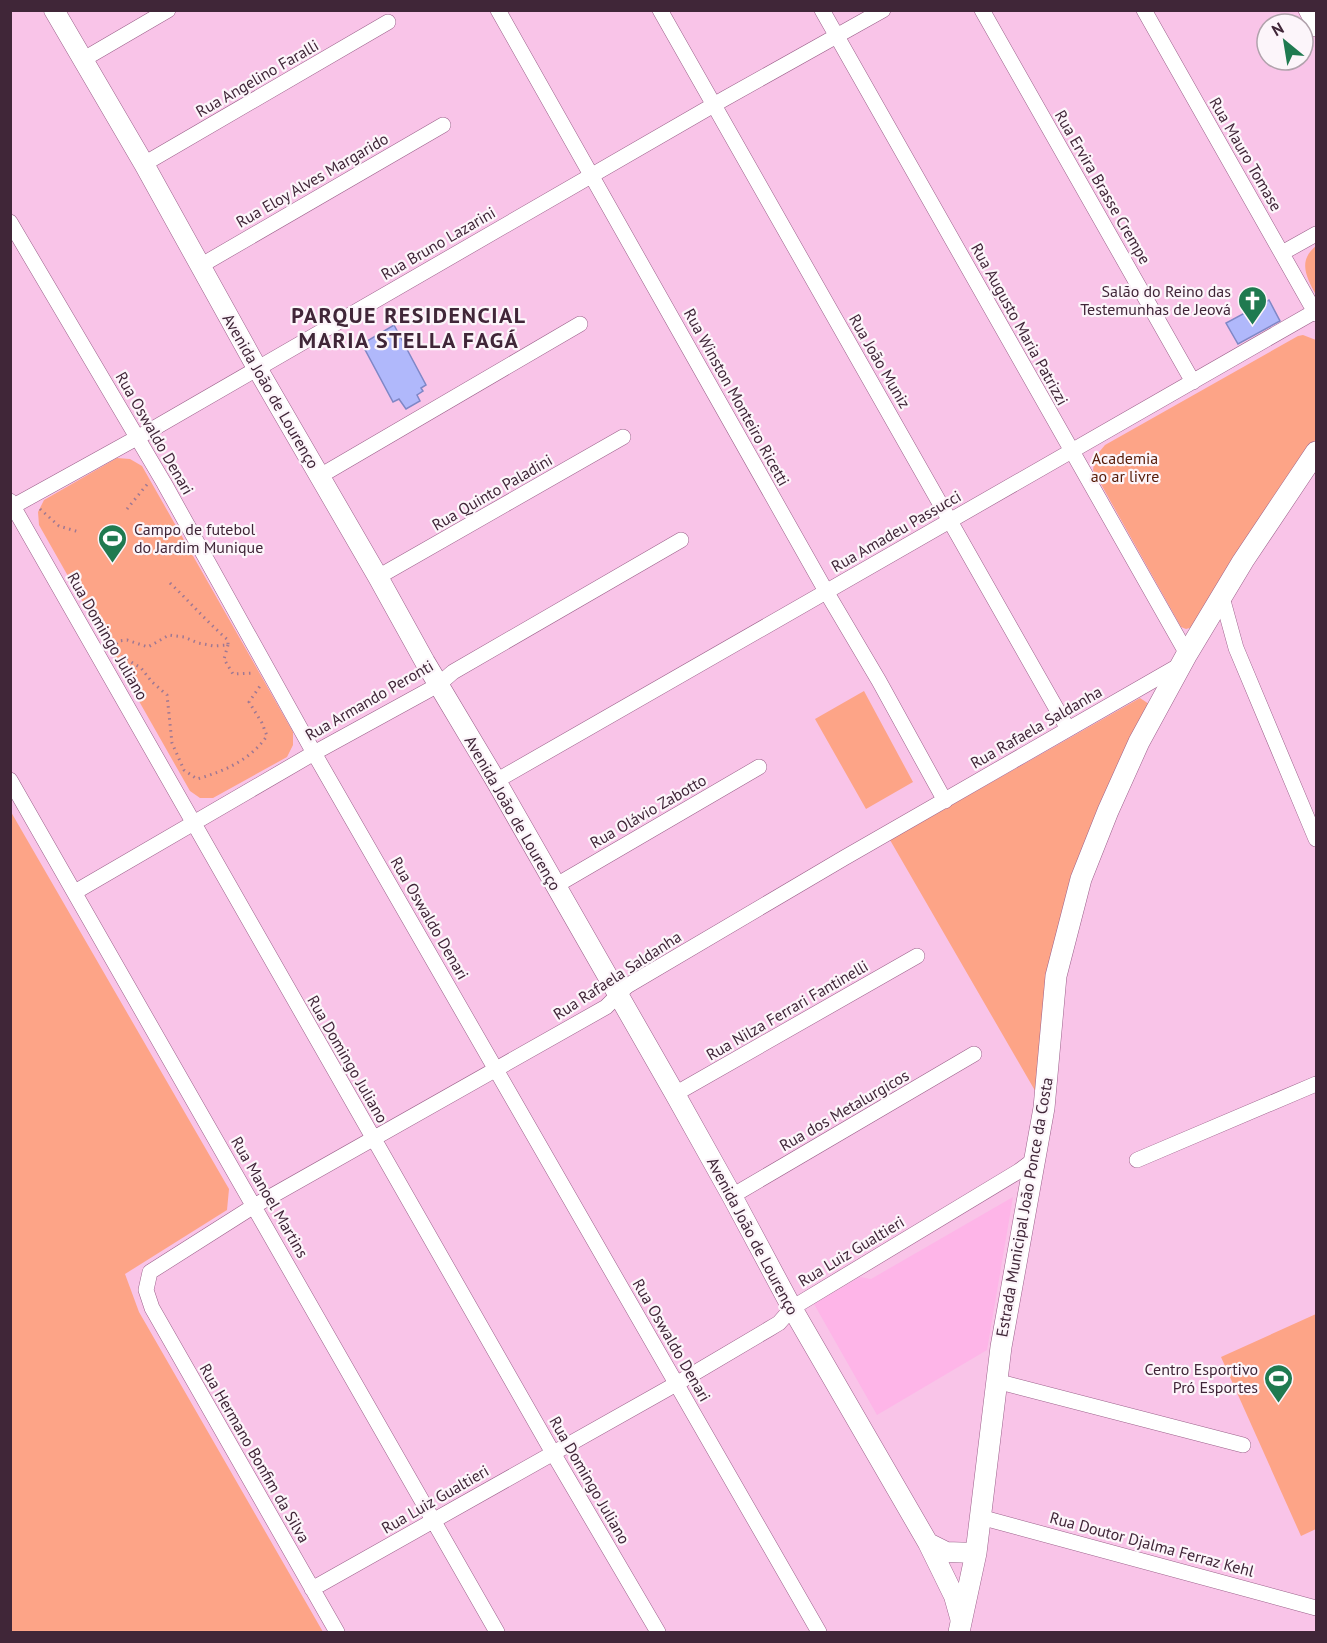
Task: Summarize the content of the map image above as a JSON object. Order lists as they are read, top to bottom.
{
  "streets": {
    "main road": ["Estrada Municipal João Ponce da Costa"],
    "street": [
      "Rua Angelino Faralli",
      "Rua Mauro Tomase",
      "Rua Eloy Alves Margarido",
      "Rua Ervira Brasse Crempe",
      "Rua Bruno Lazarini",
      "Rua Augusto Maria Patrizzi",
      "Rua João Muniz",
      "Avenida João de Lourenço",
      "Rua Winston Monteiro Ricetti",
      "Rua Oswaldo Denari",
      "Rua Quinto Paladini",
      "Rua Amadeu Passucci",
      "Rua Domingo Juliano",
      "Rua Armando Peronti",
      "Rua Rafaela Saldanha",
      "Rua Olávio Zabotto",
      "Rua Nilza Ferrari Fantinelli",
      "Rua dos Metalurgicos",
      "Rua Manoel Martins",
      "Rua Luiz Gualtieri",
      "Rua Hermano Bonfim da Silva",
      "Rua Doutor Djalma Ferraz Kehl"
    ]
  },
  "crossings": [
    ["Rua Angelino Faralli", "Avenida João de Lourenço"],
    ["Rua Mauro Tomase", "Rua Amadeu Passucci"],
    ["Rua Eloy Alves Margarido", "Avenida João de Lourenço"],
    ["Rua Ervira Brasse Crempe", "Rua Amadeu Passucci"],
    ["Rua Bruno Lazarini", "Rua Augusto Maria Patrizzi"],
    ["Rua Bruno Lazarini", "Rua João Muniz"],
    ["Rua Bruno Lazarini", "Avenida João de Lourenço"],
    ["Rua Bruno Lazarini", "Rua Winston Monteiro Ricetti"],
    ["Rua Bruno Lazarini", "Rua Oswaldo Denari"],
    ["Rua Bruno Lazarini", "Rua Domingo Juliano"],
    ["Rua Augusto Maria Patrizzi", "Rua Amadeu Passucci"],
    ["Rua Augusto Maria Patrizzi", "Rua Rafaela Saldanha"],
    ["Rua Augusto Maria Patrizzi", "Estrada Municipal João Ponce da Costa"],
    ["Rua João Muniz", "Rua Amadeu Passucci"],
    ["Rua João Muniz", "Rua Rafaela Saldanha"],
    ["Avenida João de Lourenço", "Rua Quinto Paladini"],
    ["Avenida João de Lourenço", "Rua Amadeu Passucci"],
    ["Avenida João de Lourenço", "Rua Armando Peronti"],
    ["Avenida João de Lourenço", "Rua Rafaela Saldanha"],
    ["Avenida João de Lourenço", "Rua Olávio Zabotto"],
    ["Avenida João de Lourenço", "Rua Nilza Ferrari Fantinelli"],
    ["Avenida João de Lourenço", "Rua dos Metalurgicos"],
    ["Avenida João de Lourenço", "Estrada Municipal João Ponce da Costa"],
    ["Avenida João de Lourenço", "Rua Luiz Gualtieri"],
    ["Rua Winston Monteiro Ricetti", "Rua Amadeu Passucci"],
    ["Rua Winston Monteiro Ricetti", "Rua Rafaela Saldanha"],
    ["Rua Oswaldo Denari", "Rua Armando Peronti"],
    ["Rua Oswaldo Denari", "Rua Rafaela Saldanha"],
    ["Rua Oswaldo Denari", "Rua Luiz Gualtieri"],
    ["Rua Domingo Juliano", "Rua Armando Peronti"],
    ["Rua Domingo Juliano", "Rua Rafaela Saldanha"],
    ["Rua Domingo Juliano", "Rua Luiz Gualtieri"],
    ["Rua Armando Peronti", "Rua Manoel Martins"],
    ["Rua Rafaela Saldanha", "Rua Manoel Martins"],
    ["Rua Rafaela Saldanha", "Estrada Municipal João Ponce da Costa"],
    ["Rua Rafaela Saldanha", "Rua Hermano Bonfim da Silva"],
    ["Rua Manoel Martins", "Rua Luiz Gualtieri"],
    ["Estrada Municipal João Ponce da Costa", "Rua Luiz Gualtieri"],
    ["Estrada Municipal João Ponce da Costa", "Rua Doutor Djalma Ferraz Kehl"],
    ["Rua Luiz Gualtieri", "Rua Hermano Bonfim da Silva"]
  ],
  "districts": ["PARQUE RESIDENCIAL MARIA STELLA FAGÁ"],
  "parks": ["Academia ao ar livre"],
  "places": {
    "church": ["Salão do Reino das Testemunhas de Jeová"],
    "sports": ["Campo de futebol do Jardim Munique", "Centro Esportivo Pró Esportes"]
  },
  "north": "top left"
}
